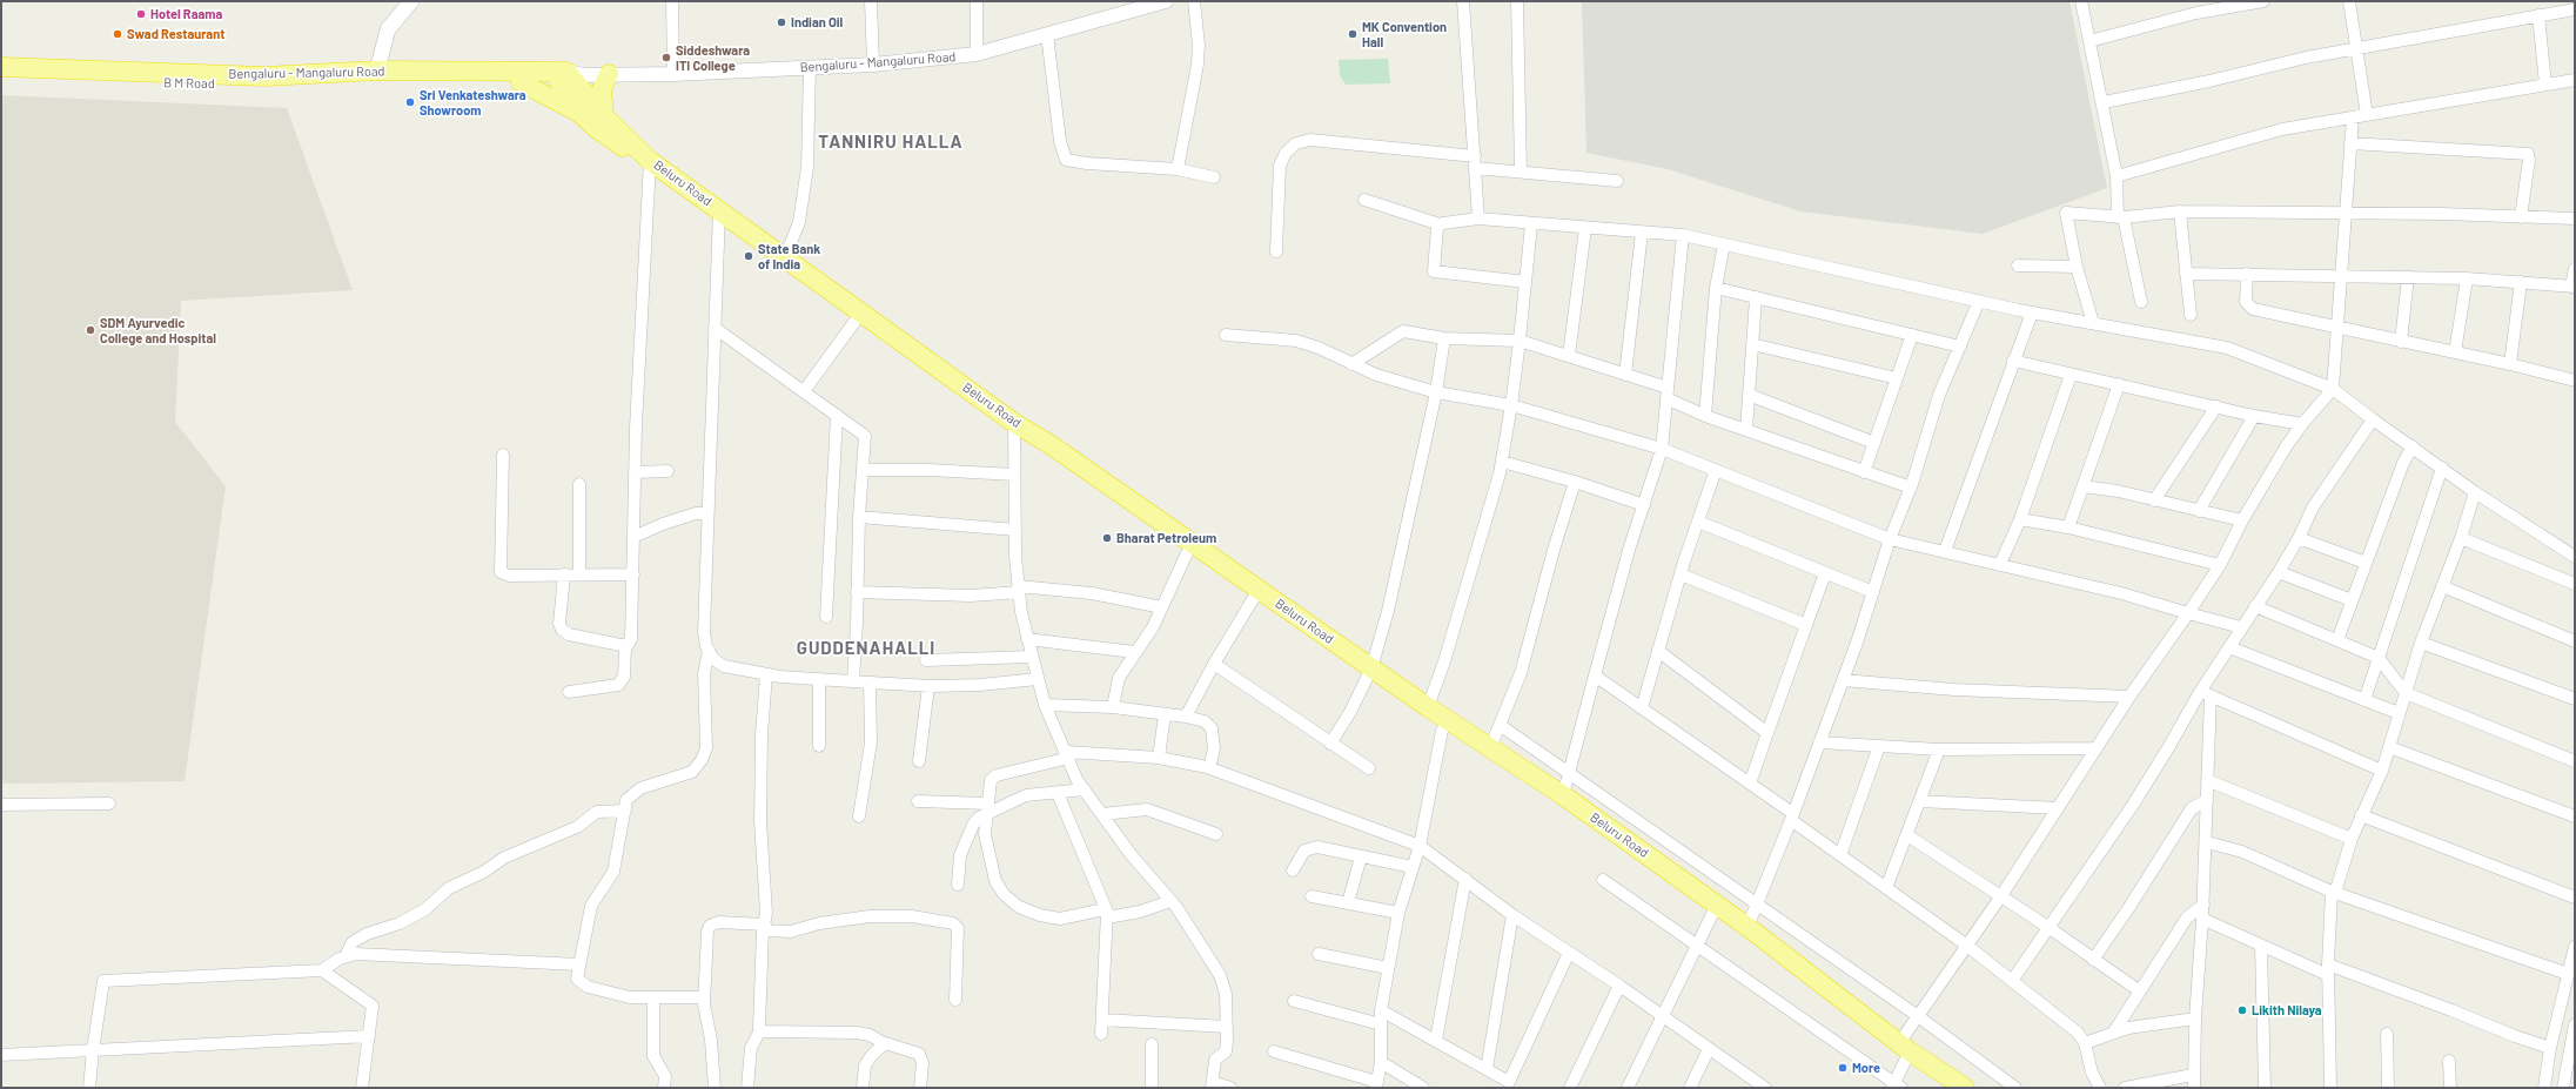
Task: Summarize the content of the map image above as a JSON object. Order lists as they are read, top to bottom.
{
  "streets": {
    "highway": ["Bengaluru - Mangaluru Road", "B M Road", "Beluru Road"]
  },
  "crossings": [
    ["Bengaluru - Mangaluru Road", "B M Road"],
    ["Bengaluru - Mangaluru Road", "Beluru Road"],
    ["B M Road", "Beluru Road"]
  ],
  "districts": ["TANNIRU HALLA", "GUDDENAHALLI"],
  "places": [
    "Hotel Raama",
    "Indian Oil",
    "Swad Restaurant",
    "MK Convention Hall",
    "Siddeshwara ITI College",
    "Sri Venkateshwara Showroom",
    "State Bank of India",
    "SDM Ayurvedic College and Hospital",
    "Bharat Petroleum",
    "Likith Nilaya",
    "More"
  ]
}
